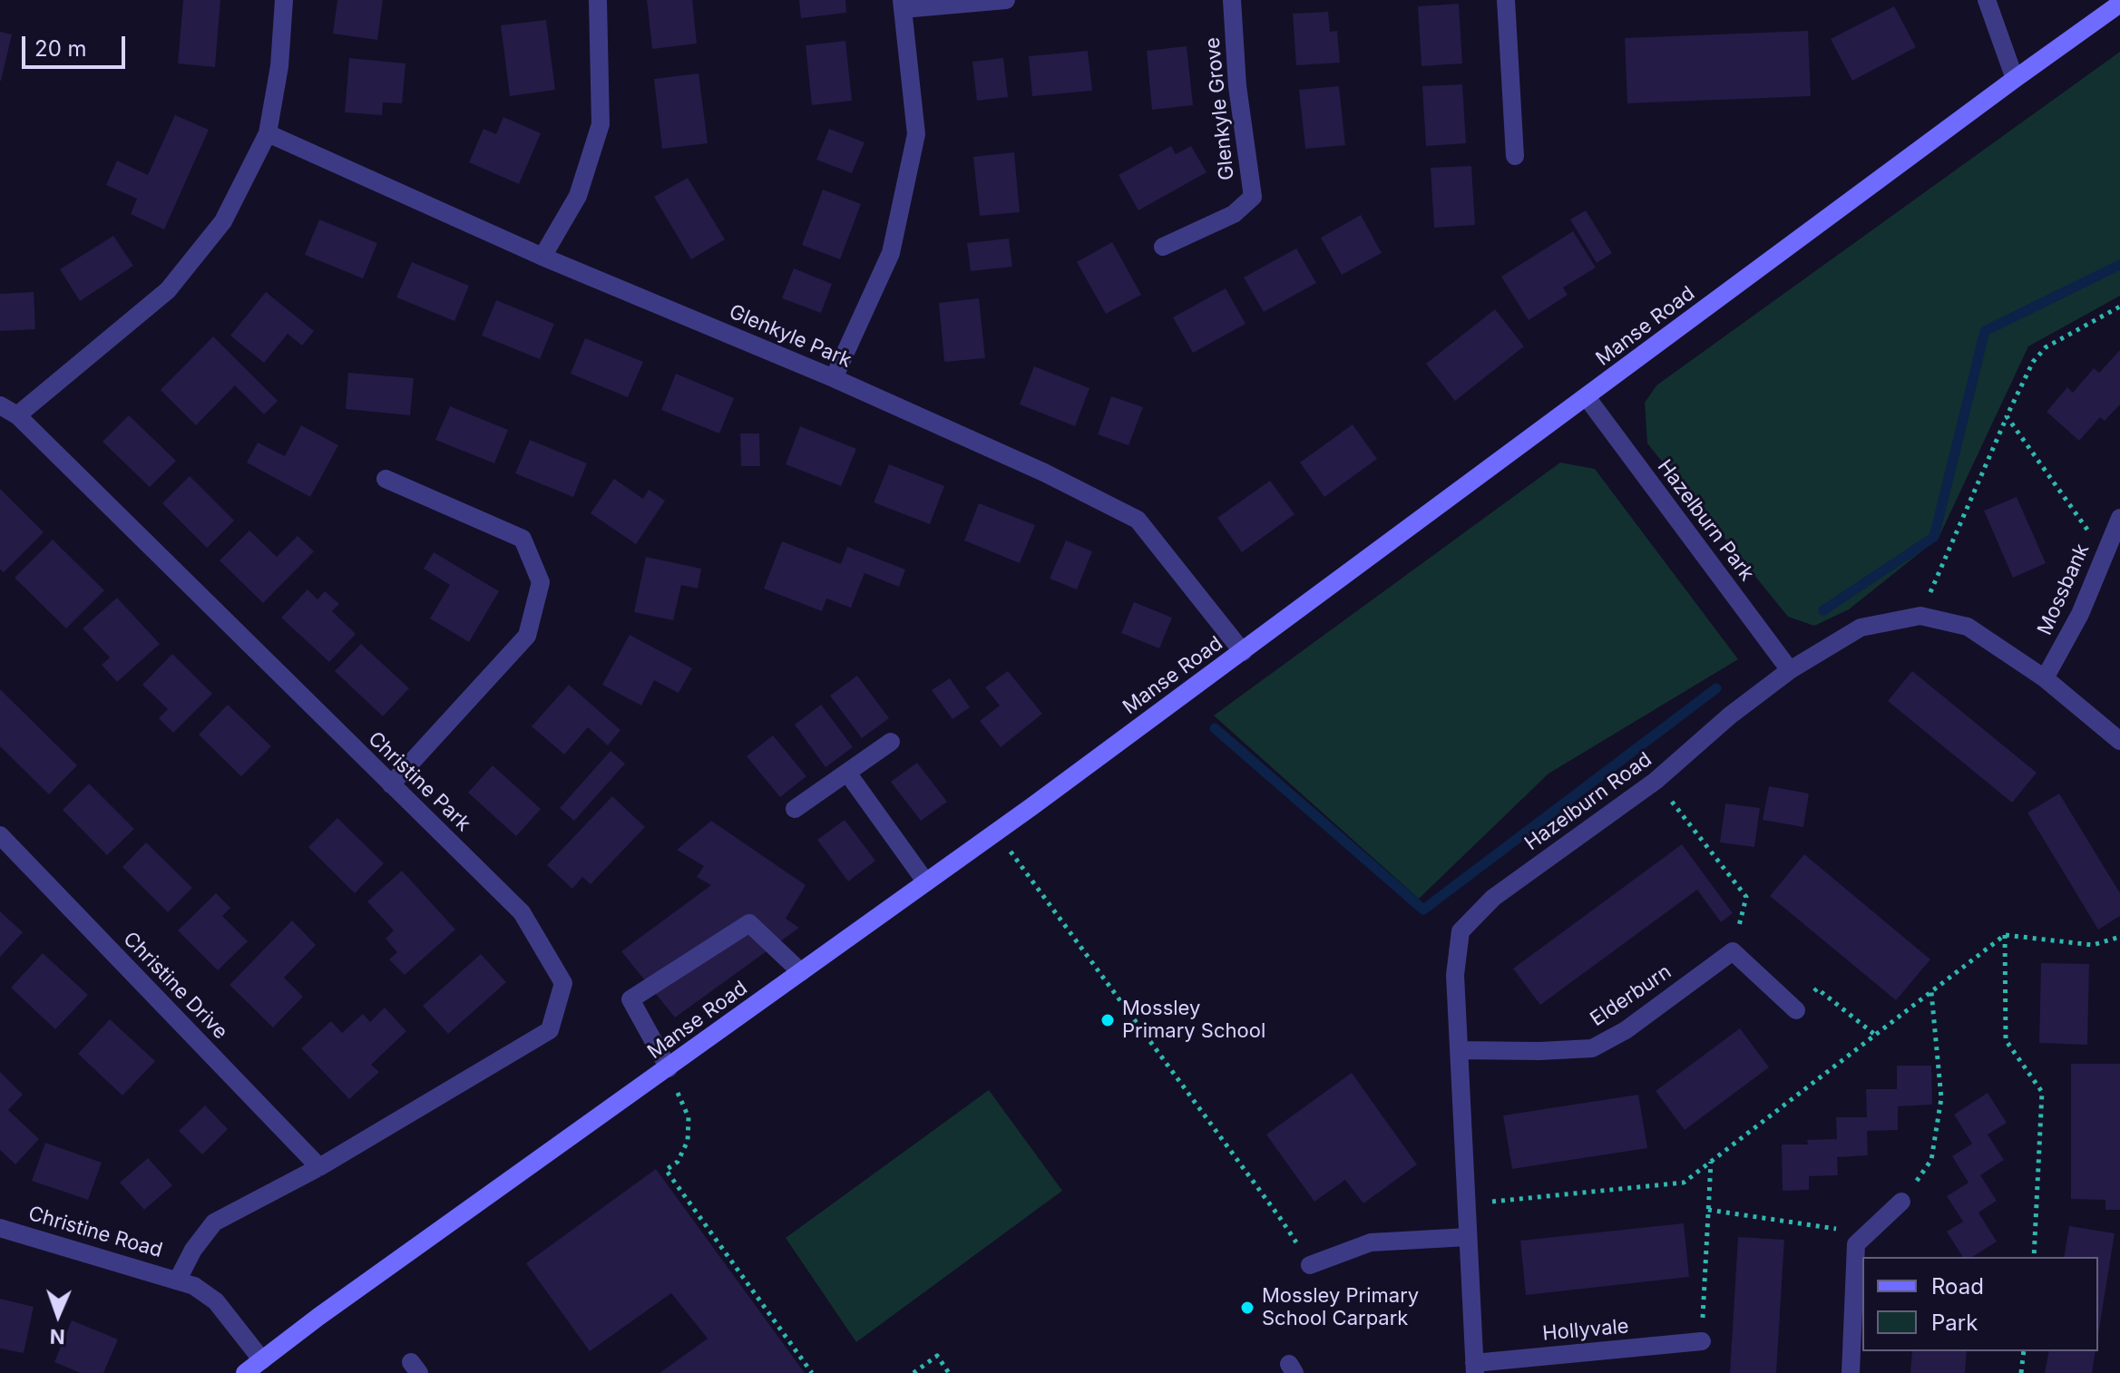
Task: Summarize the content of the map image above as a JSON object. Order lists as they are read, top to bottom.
{
  "streets": {
    "main road": ["Manse Road"],
    "street": [
      "Glenkyle Grove",
      "Glenkyle Park",
      "Hazelburn Park",
      "Mossbank",
      "Christine Park",
      "Hazelburn Road",
      "Christine Drive",
      "Elderburn",
      "Christine Road",
      "Hollyvale"
    ]
  },
  "crossings": [
    ["Manse Road", "Glenkyle Park"],
    ["Manse Road", "Hazelburn Park"],
    ["Manse Road", "Christine Road"],
    ["Hazelburn Park", "Hazelburn Road"],
    ["Mossbank", "Hazelburn Road"],
    ["Christine Park", "Christine Drive"],
    ["Christine Park", "Christine Road"],
    ["Hazelburn Road", "Elderburn"],
    ["Hazelburn Road", "Hollyvale"],
    ["Christine Drive", "Christine Road"]
  ],
  "places": ["Mossley Primary School", "Mossley Primary School Carpark"],
  "legend": ["Road", "Park"],
  "scale_bar": "20 m",
  "north": "bottom"
}
